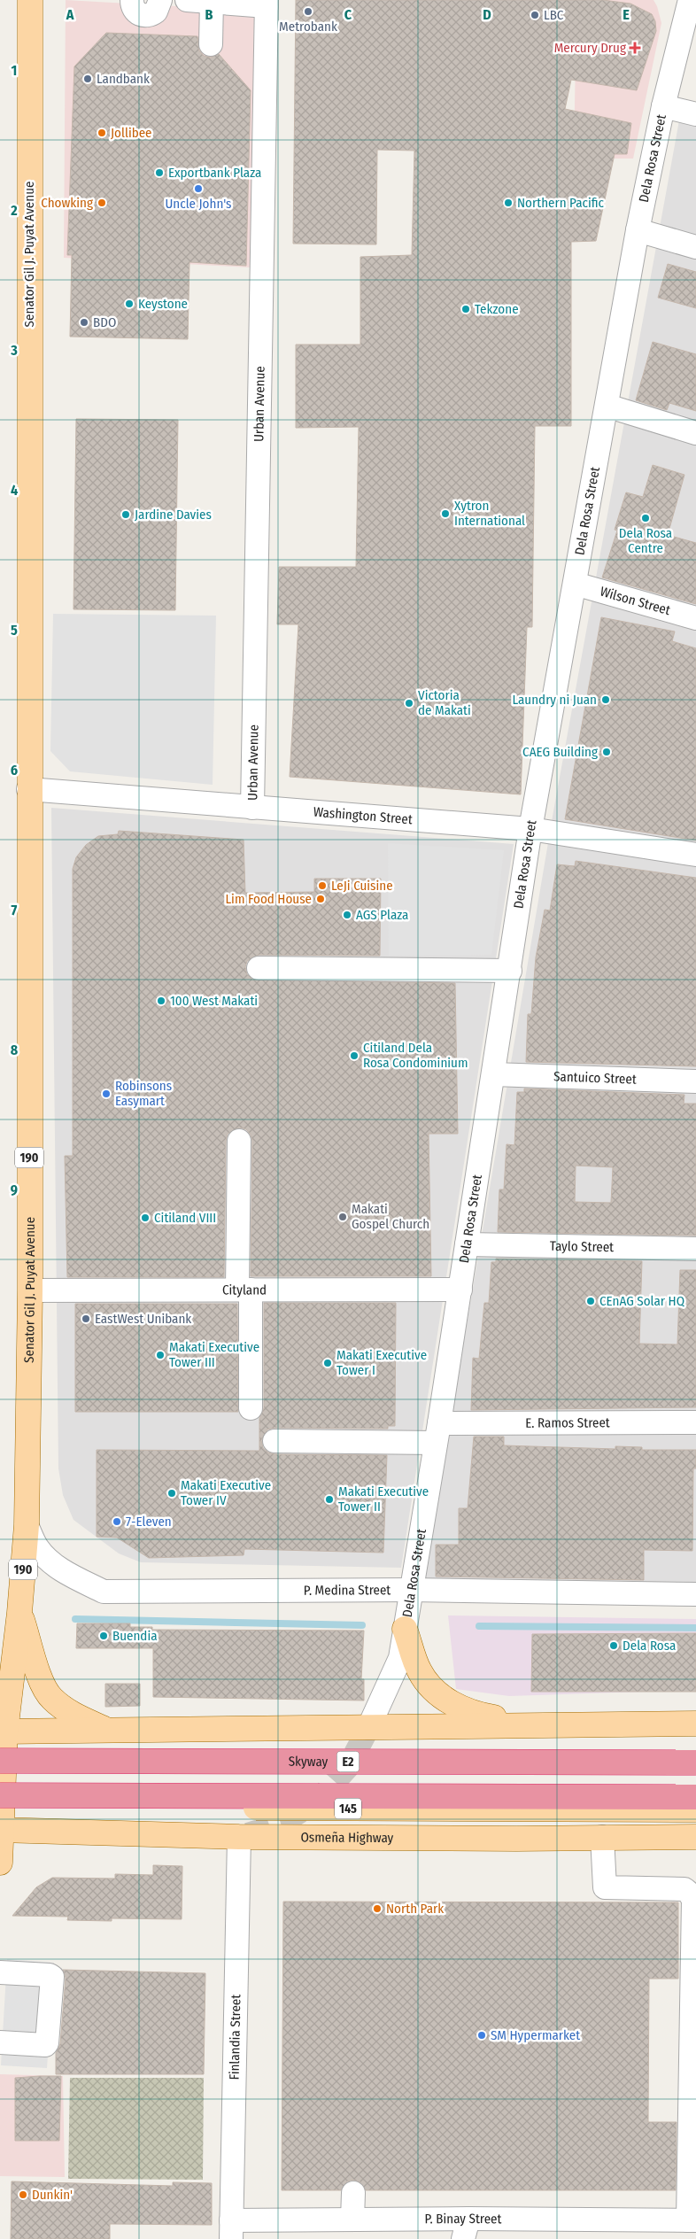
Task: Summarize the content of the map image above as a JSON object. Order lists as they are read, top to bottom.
{
  "streets": {
    "highway": ["Skyway", "E2"],
    "main road": [
      "Senator Gil J. Puyat Avenue",
      "190",
      "145",
      "Osmeña Highway"
    ],
    "street": [
      "Dela Rosa Street",
      "Urban Avenue",
      "Wilson Street",
      "Washington Street",
      "Santuico Street",
      "Taylo Street",
      "Cityland",
      "E. Ramos Street",
      "P. Medina Street",
      "Finlandia Street",
      "P. Binay Street"
    ]
  },
  "crossings": [
    ["Dela Rosa Street", "Wilson Street"],
    ["Dela Rosa Street", "Washington Street"],
    ["Dela Rosa Street", "Santuico Street"],
    ["Dela Rosa Street", "Taylo Street"],
    ["Dela Rosa Street", "Cityland"],
    ["Dela Rosa Street", "E. Ramos Street"],
    ["Dela Rosa Street", "P. Medina Street"],
    ["Senator Gil J. Puyat Avenue", "Washington Street"],
    ["Senator Gil J. Puyat Avenue", "Cityland"],
    ["Senator Gil J. Puyat Avenue", "P. Medina Street"],
    ["Senator Gil J. Puyat Avenue", "Osmeña Highway"],
    ["Urban Avenue", "Washington Street"],
    ["Osmeña Highway", "Finlandia Street"],
    ["Finlandia Street", "P. Binay Street"]
  ],
  "places": {
    "other": [
      "Metrobank",
      "LBC",
      "Landbank",
      "Jollibee",
      "Exportbank Plaza",
      "Uncle John's",
      "Chowking",
      "Northern Pacific",
      "Keystone",
      "Tekzone",
      "BDO",
      "Xytron International",
      "Jardine Davies",
      "Dela Rosa Centre",
      "Laundry ni Juan",
      "Victoria de Makati",
      "CAEG Building",
      "LeJi Cuisine",
      "Lim Food House",
      "AGS Plaza",
      "100 West Makati",
      "Citiland Dela Rosa Condominium",
      "Robinsons Easymart",
      "Makati Gospel Church",
      "Citiland VIII",
      "CEnAG Solar HQ",
      "EastWest Unibank",
      "Makati Executive Tower III",
      "Makati Executive Tower I",
      "Makati Executive Tower IV",
      "Makati Executive Tower II",
      "7-Eleven",
      "Buendia",
      "Dela Rosa",
      "North Park",
      "SM Hypermarket",
      "Dunkin'"
    ],
    "health": ["Mercury Drug"]
  },
  "grid": {
    "columns": [
      "A",
      "B",
      "C",
      "D",
      "E"
    ],
    "rows": [
      "1",
      "2",
      "3",
      "4",
      "5",
      "6",
      "7",
      "8",
      "9"
    ]
  }
}
